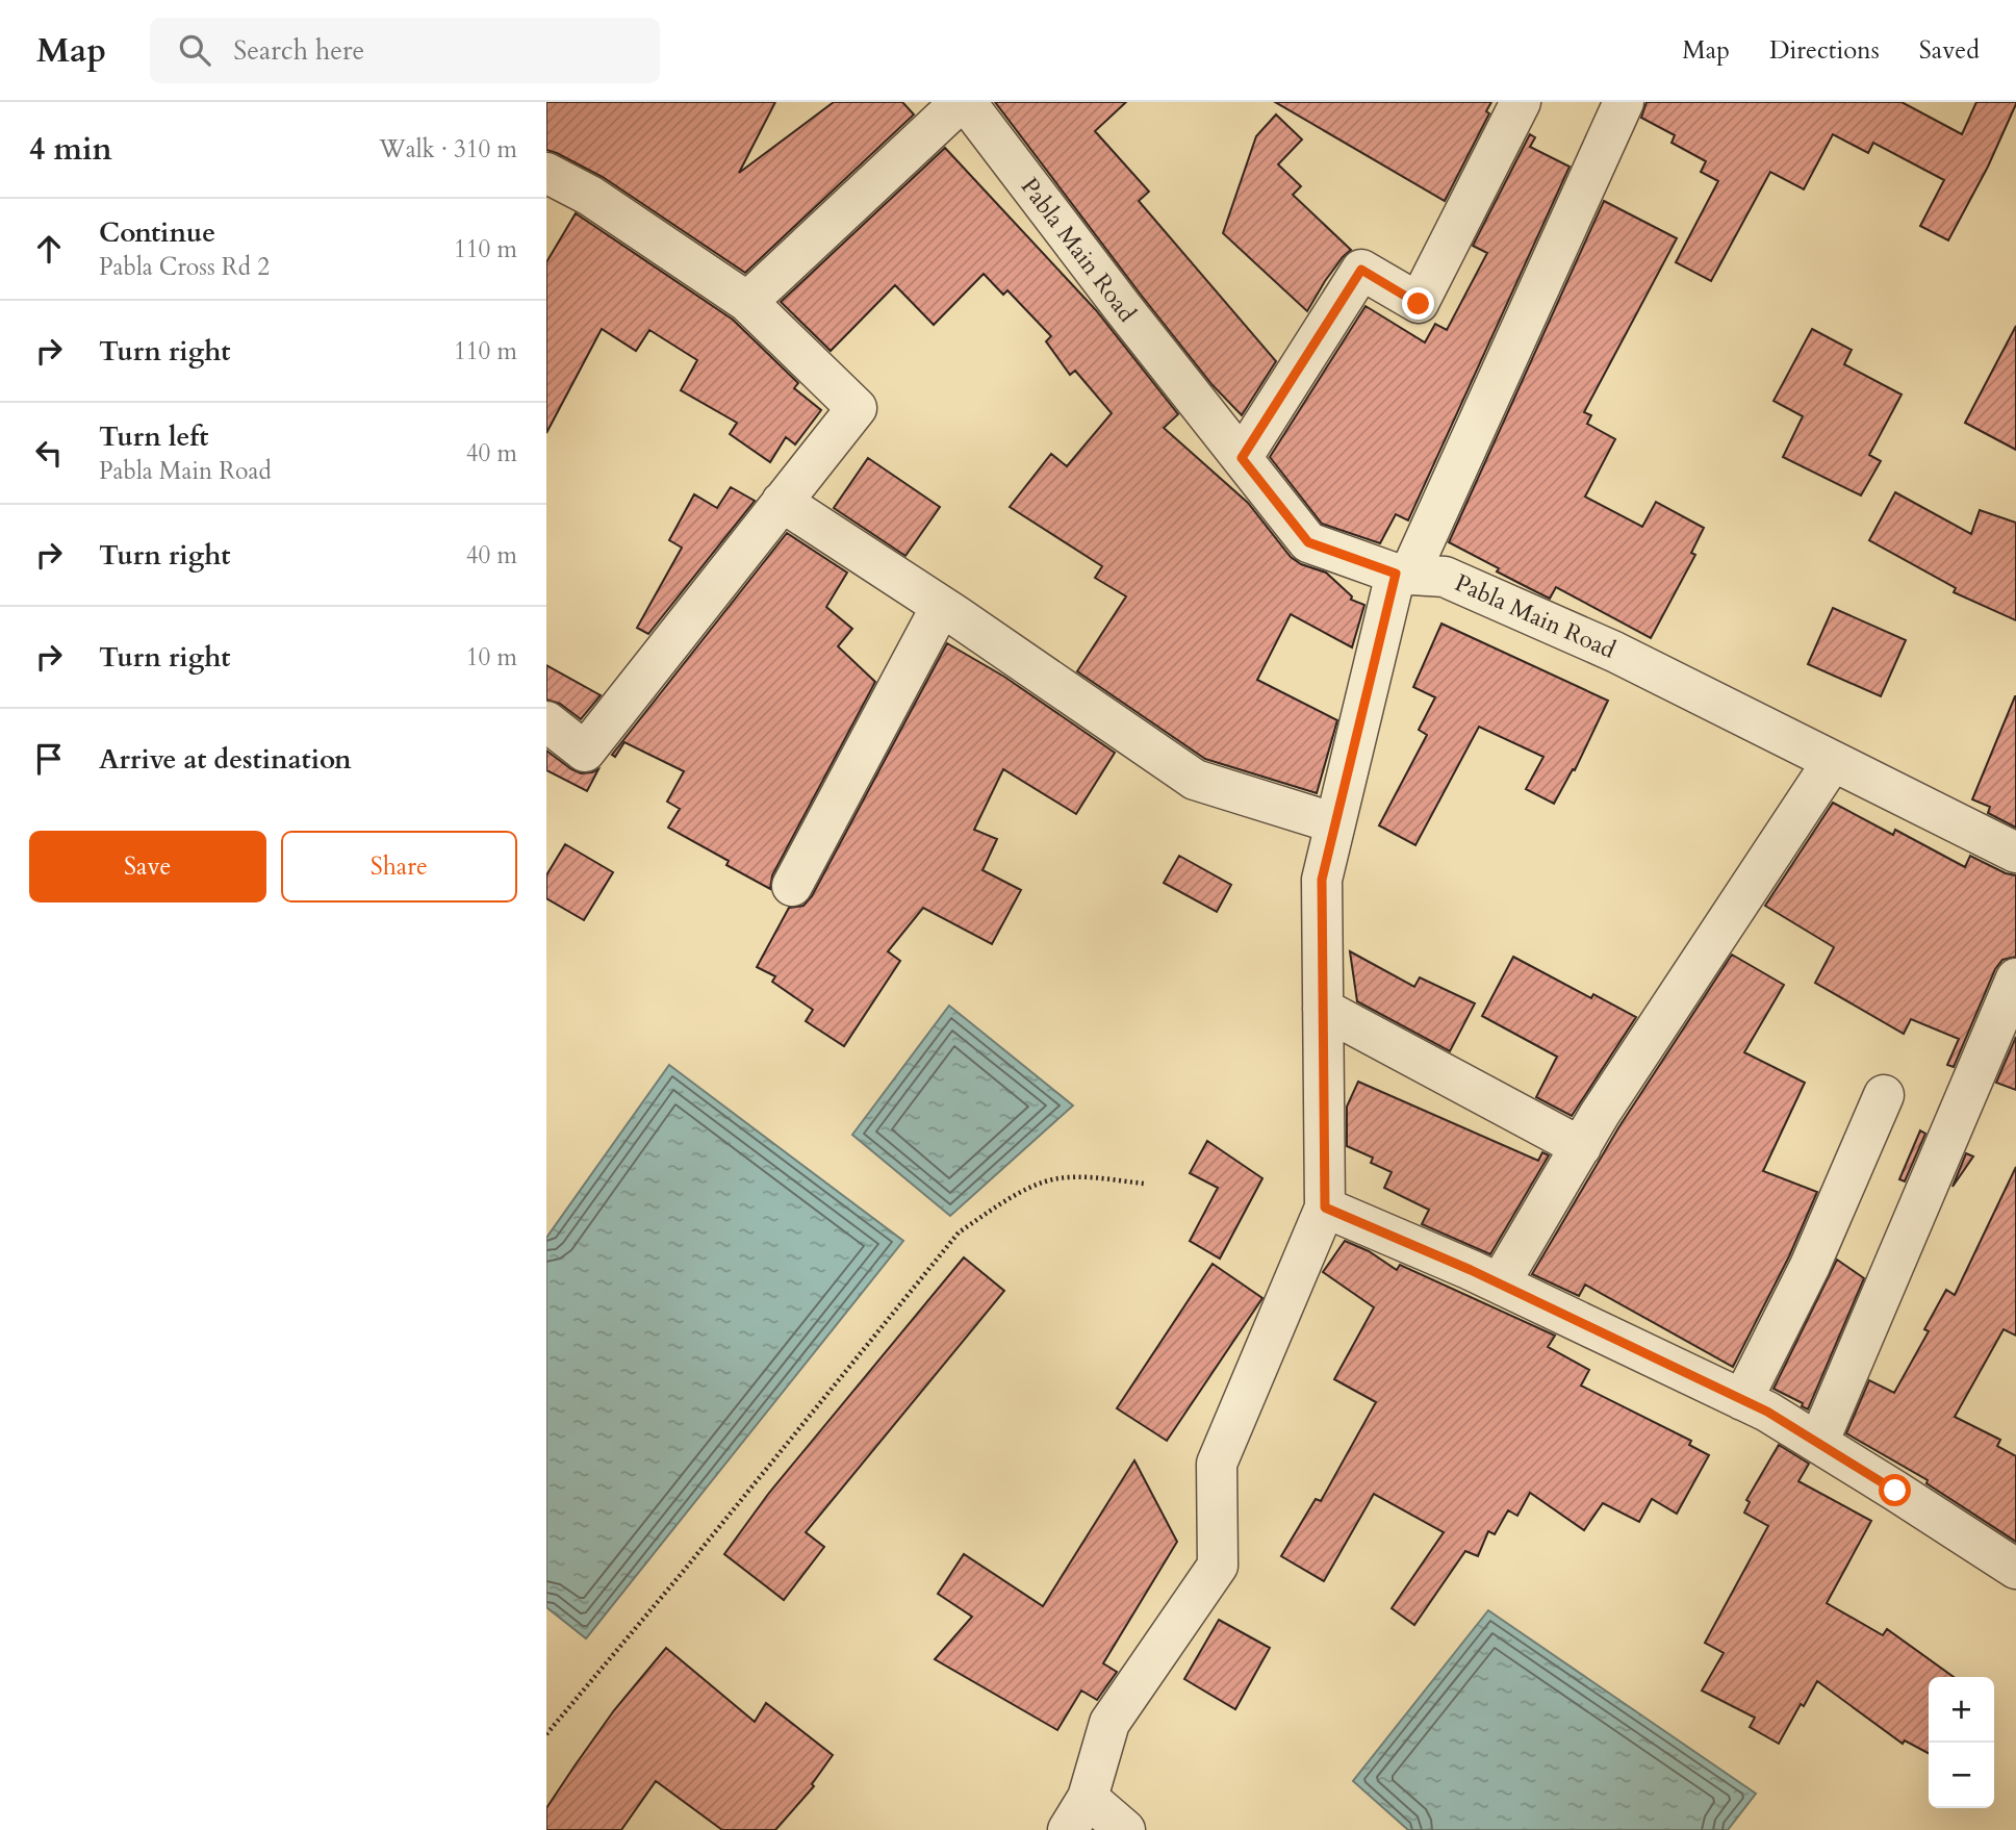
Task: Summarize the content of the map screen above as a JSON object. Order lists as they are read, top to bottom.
{
  "streets": {
    "street": ["Pabla Main Road"]
  },
  "page": {
    "header": "Map",
    "search": "Search here",
    "nav": ["Map", "Directions", "Saved"],
    "heading": ["4 min", "Walk · 310 m"],
    "list": [
      ["Continue", "Pabla Cross Rd 2", "110 m"],
      ["Turn right", "110 m"],
      ["Turn left", "Pabla Main Road", "40 m"],
      ["Turn right", "40 m"],
      ["Turn right", "10 m"],
      "Arrive at destination"
    ],
    "buttons": ["Save", "Share"],
    "map_buttons": ["+", "−"]
  }
}
